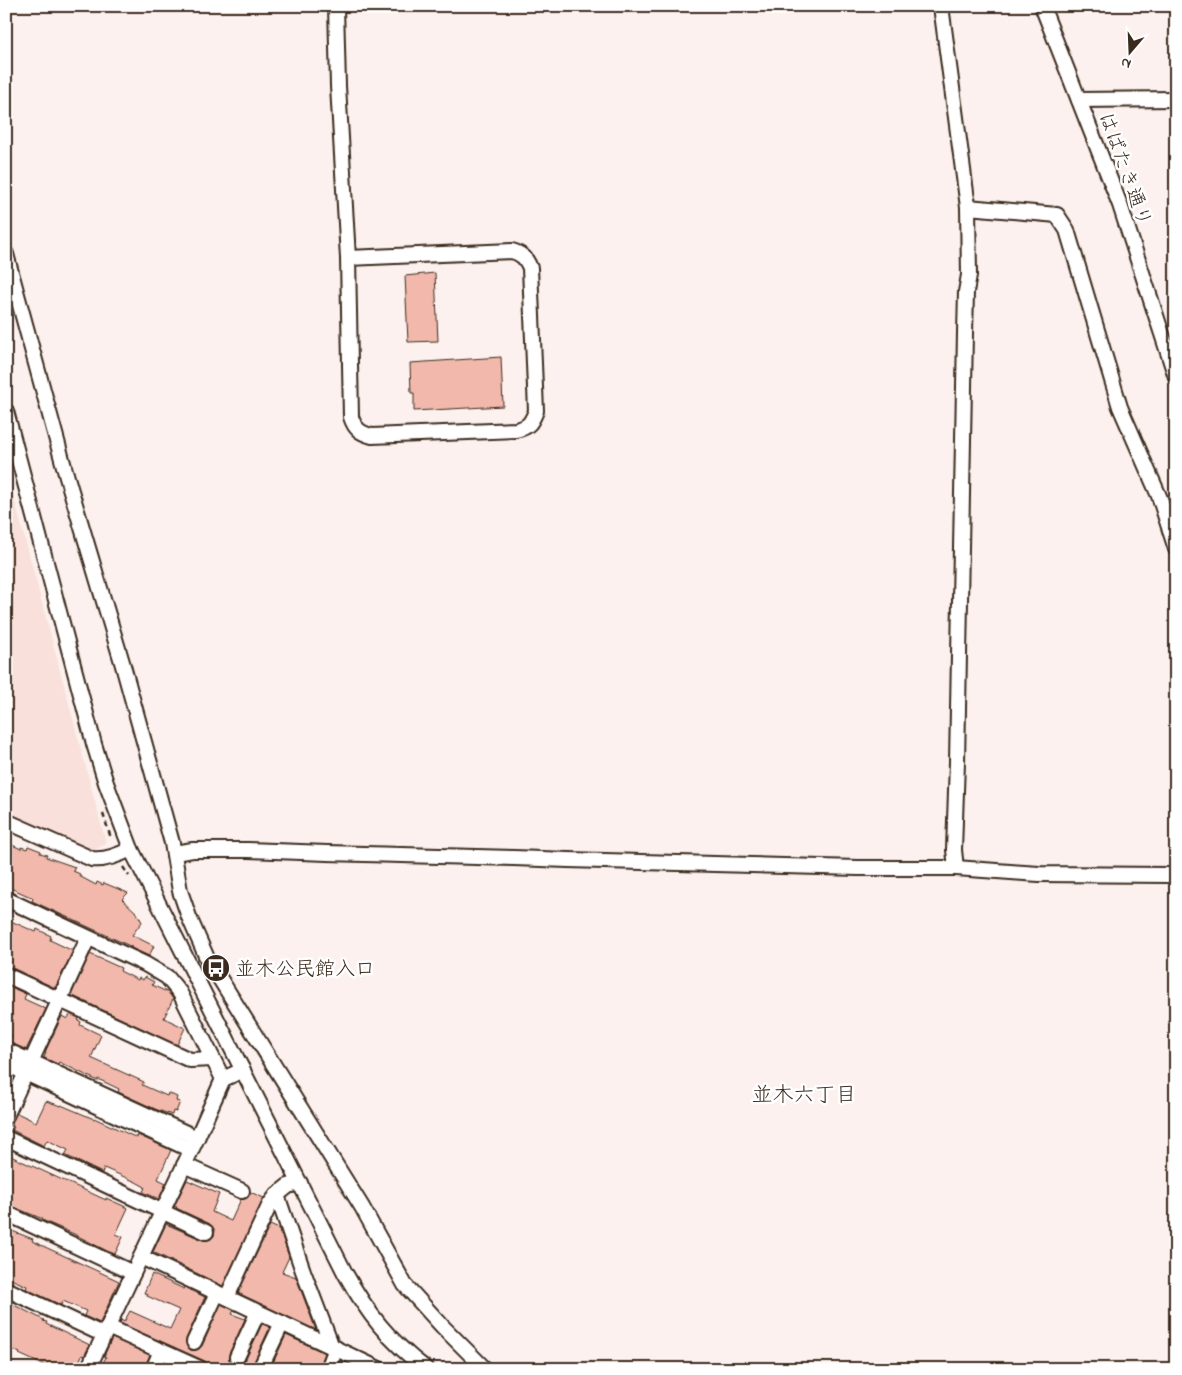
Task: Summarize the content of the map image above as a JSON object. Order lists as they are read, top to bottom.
{
  "streets": {
    "street": ["はばたき通り"]
  },
  "districts": ["並木六丁目"],
  "places": {
    "bus stop": ["並木公民館入口"]
  },
  "north": "bottom"
}
